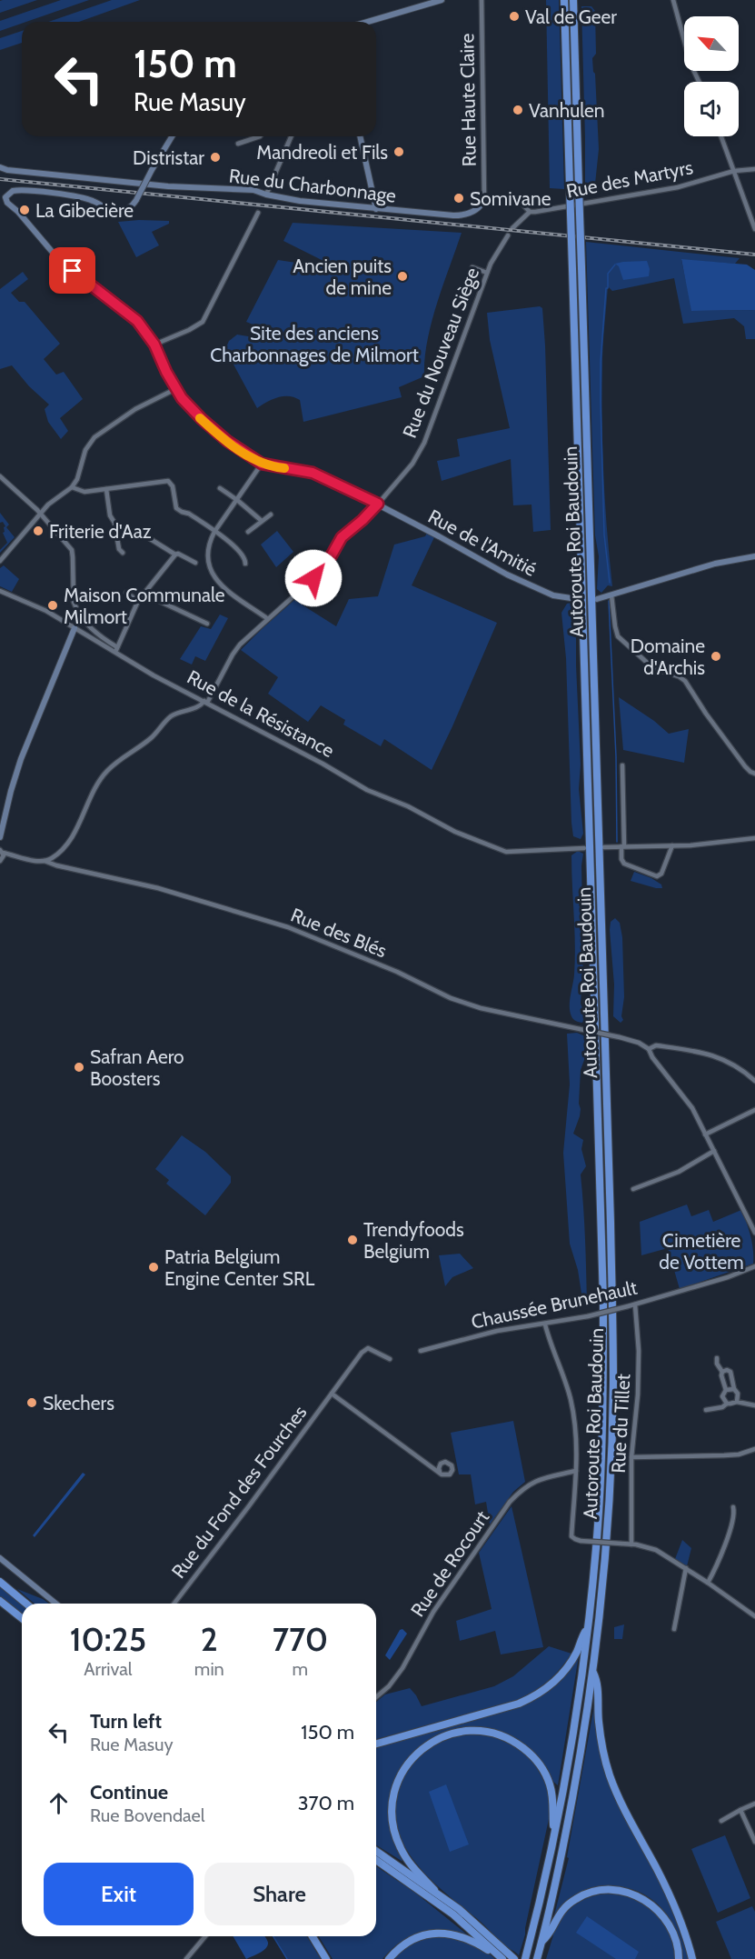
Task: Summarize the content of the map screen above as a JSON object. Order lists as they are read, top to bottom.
{
  "streets": {
    "highway": ["Autoroute Roi Baudouin"],
    "street": [
      "Rue Haute Claire",
      "Rue des Martyrs",
      "Rue du Charbonnage",
      "Rue du Nouveau Siège",
      "Rue de l'Amitié",
      "Rue de la Résistance",
      "Rue des Blés",
      "Chaussée Brunehault",
      "Rue du Tillet",
      "Rue du Fond des Fourches",
      "Rue de Rocourt"
    ]
  },
  "crossings": [
    ["Rue Haute Claire", "Rue du Charbonnage"],
    ["Rue du Nouveau Siège", "Rue de l'Amitié"],
    ["Rue du Nouveau Siège", "Rue de la Résistance"],
    ["Chaussée Brunehault", "Rue du Tillet"]
  ],
  "parks": ["Site des anciens Charbonnages de Milmort", "Cimetière de Vottem"],
  "places": [
    "Val de Geer",
    "Vanhulen",
    "Mandreoli et Fils",
    "Distristar",
    "Somivane",
    "La Gibecière",
    "Ancien puits de mine",
    "Friterie d'Aaz",
    "Maison Communale Milmort",
    "Domaine d'Archis",
    "Safran Aero Boosters",
    "Trendyfoods Belgium",
    "Patria Belgium Engine Center SRL",
    "Skechers"
  ],
  "north": "top left",
  "page": {
    "turn": ["150 m", "Rue Masuy"],
    "eta": [
      "10:25",
      "Arrival",
      "2",
      "min",
      "770",
      "m"
    ],
    "list": [
      {
        "name": "Turn left",
        "note": "Rue Masuy",
        "value": "150 m"
      },
      {
        "name": "Continue",
        "note": "Rue Bovendael",
        "value": "370 m"
      }
    ],
    "buttons": ["Exit", "Share"]
  }
}
